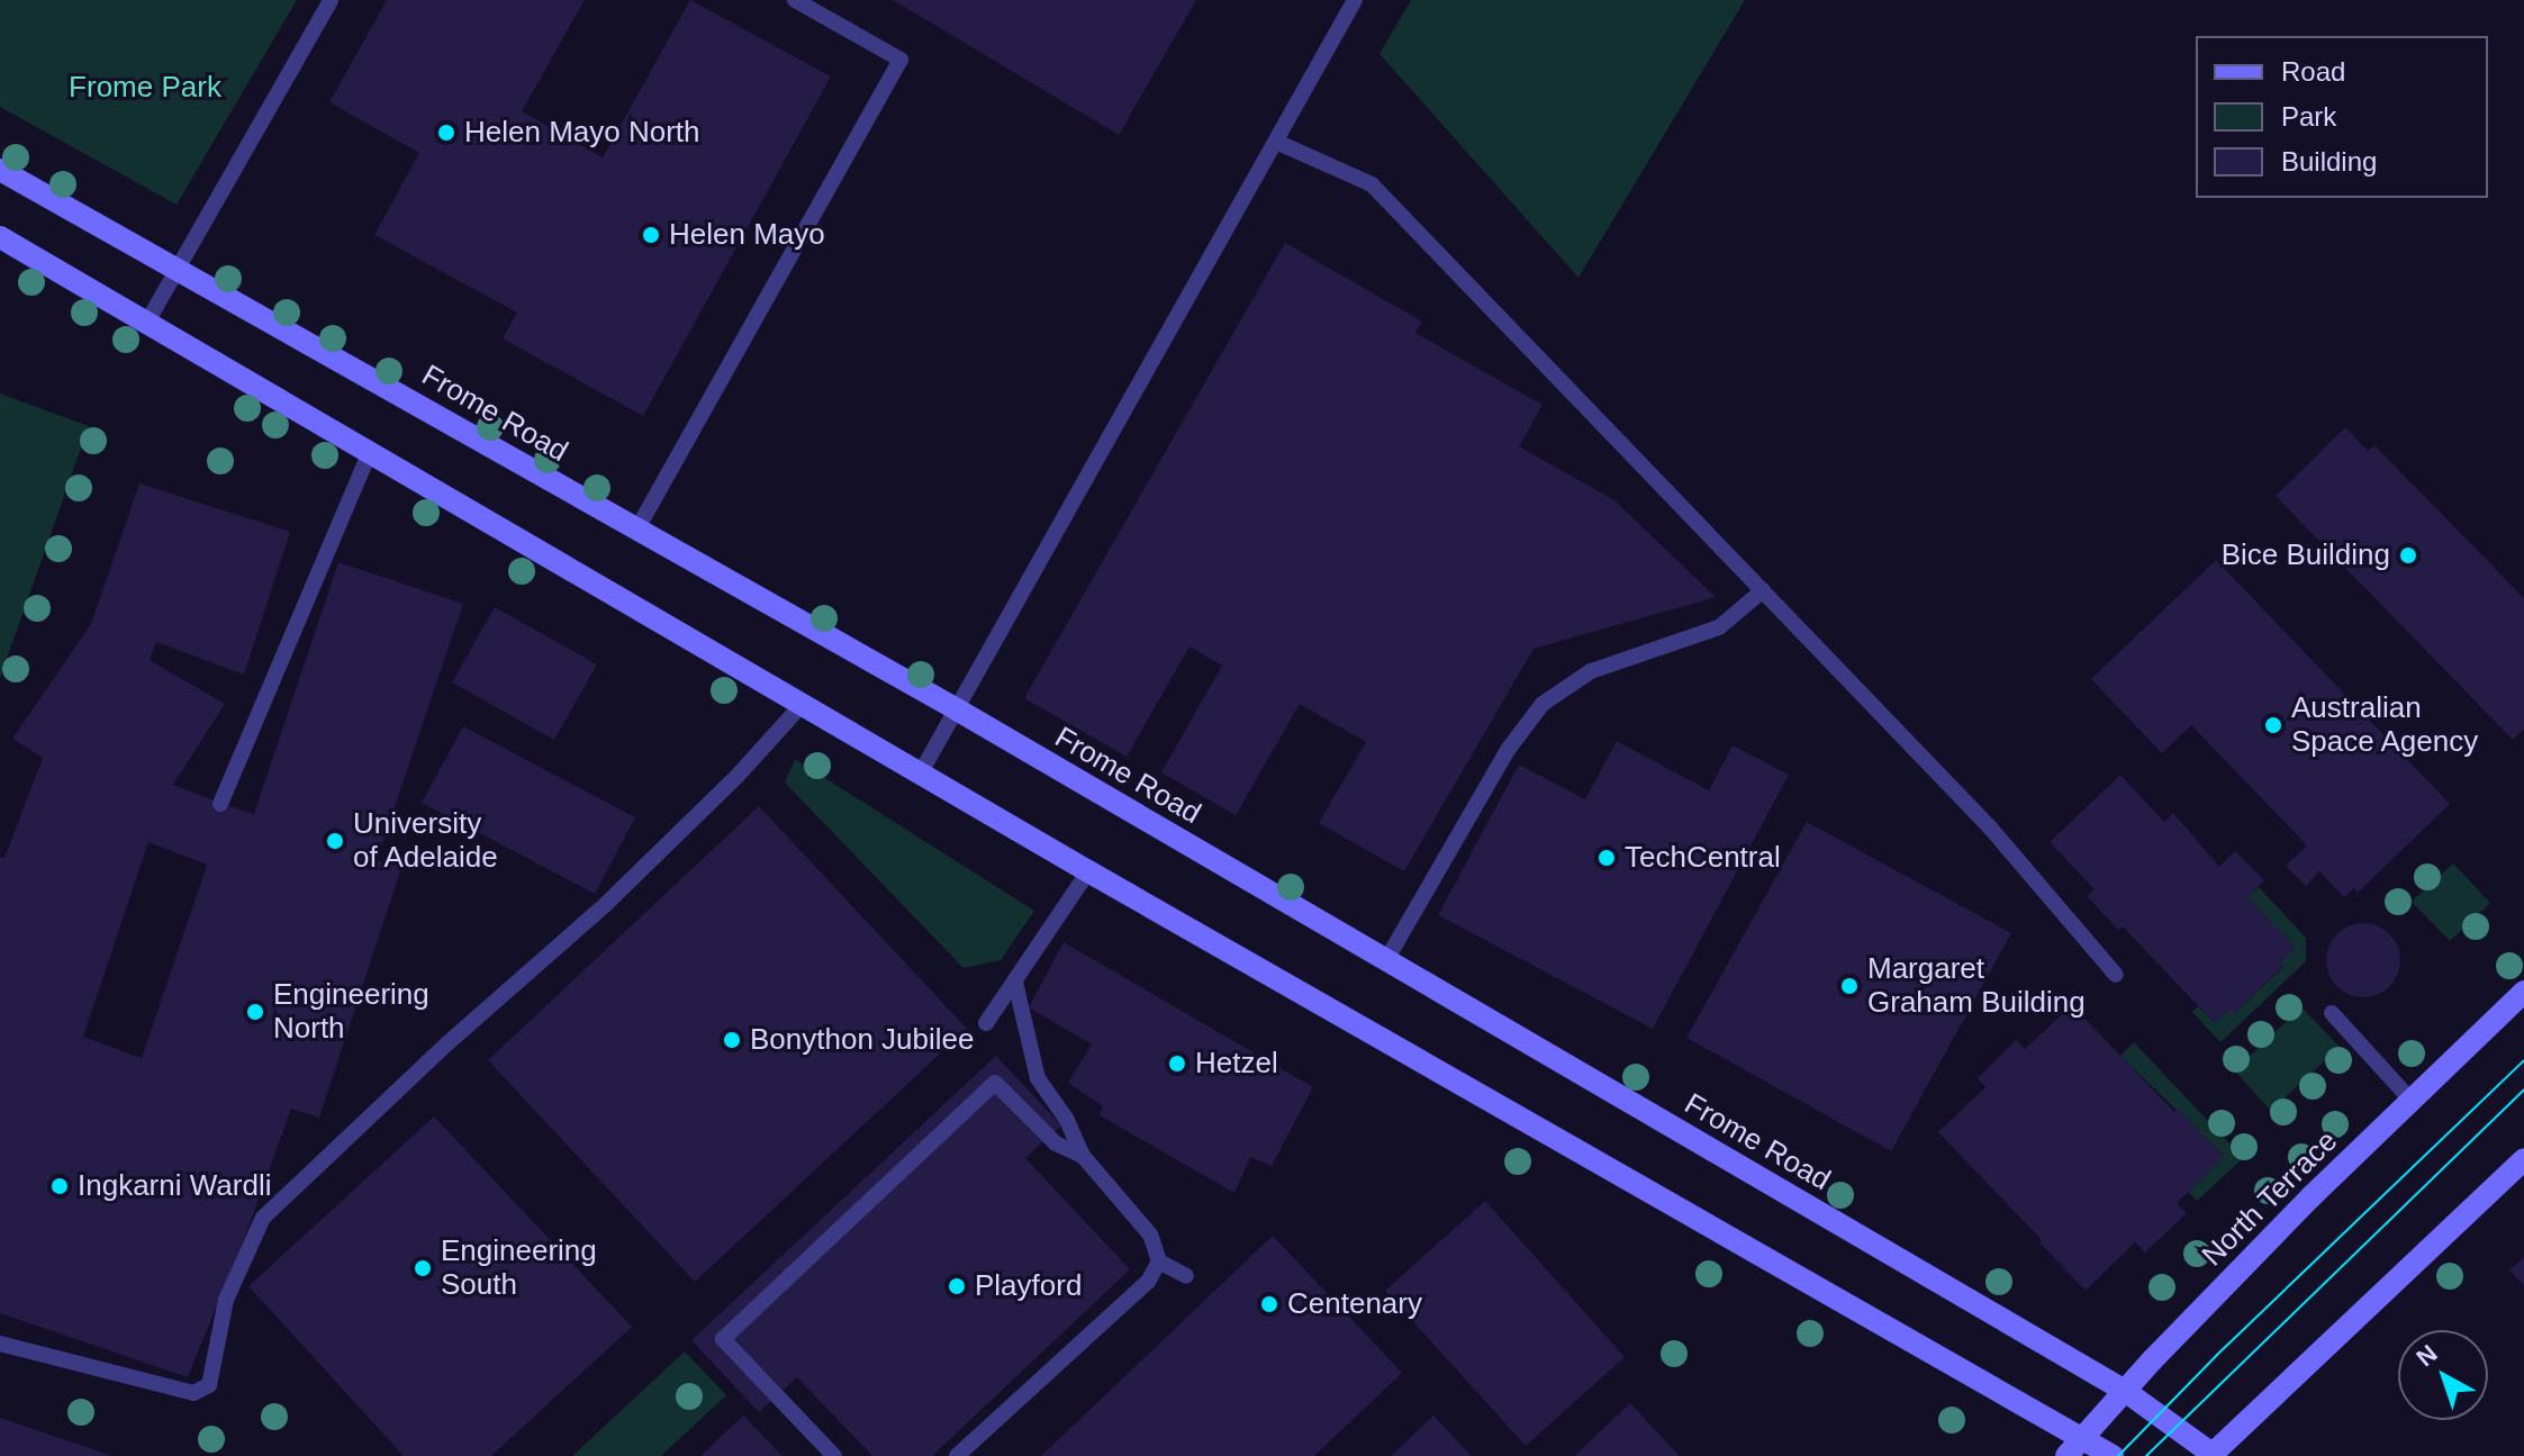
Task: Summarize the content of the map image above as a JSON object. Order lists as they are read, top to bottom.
{
  "streets": {
    "main road": ["Frome Road", "North Terrace"]
  },
  "crossings": [
    ["Frome Road", "North Terrace"]
  ],
  "parks": ["Frome Park"],
  "places": [
    "Helen Mayo North",
    "Helen Mayo",
    "Bice Building",
    "Australian Space Agency",
    "University of Adelaide",
    "TechCentral",
    "Margaret Graham Building",
    "Engineering North",
    "Bonython Jubilee",
    "Hetzel",
    "Ingkarni Wardli",
    "Engineering South",
    "Playford",
    "Centenary"
  ],
  "legend": ["Road", "Park", "Building"],
  "north": "top left"
}
